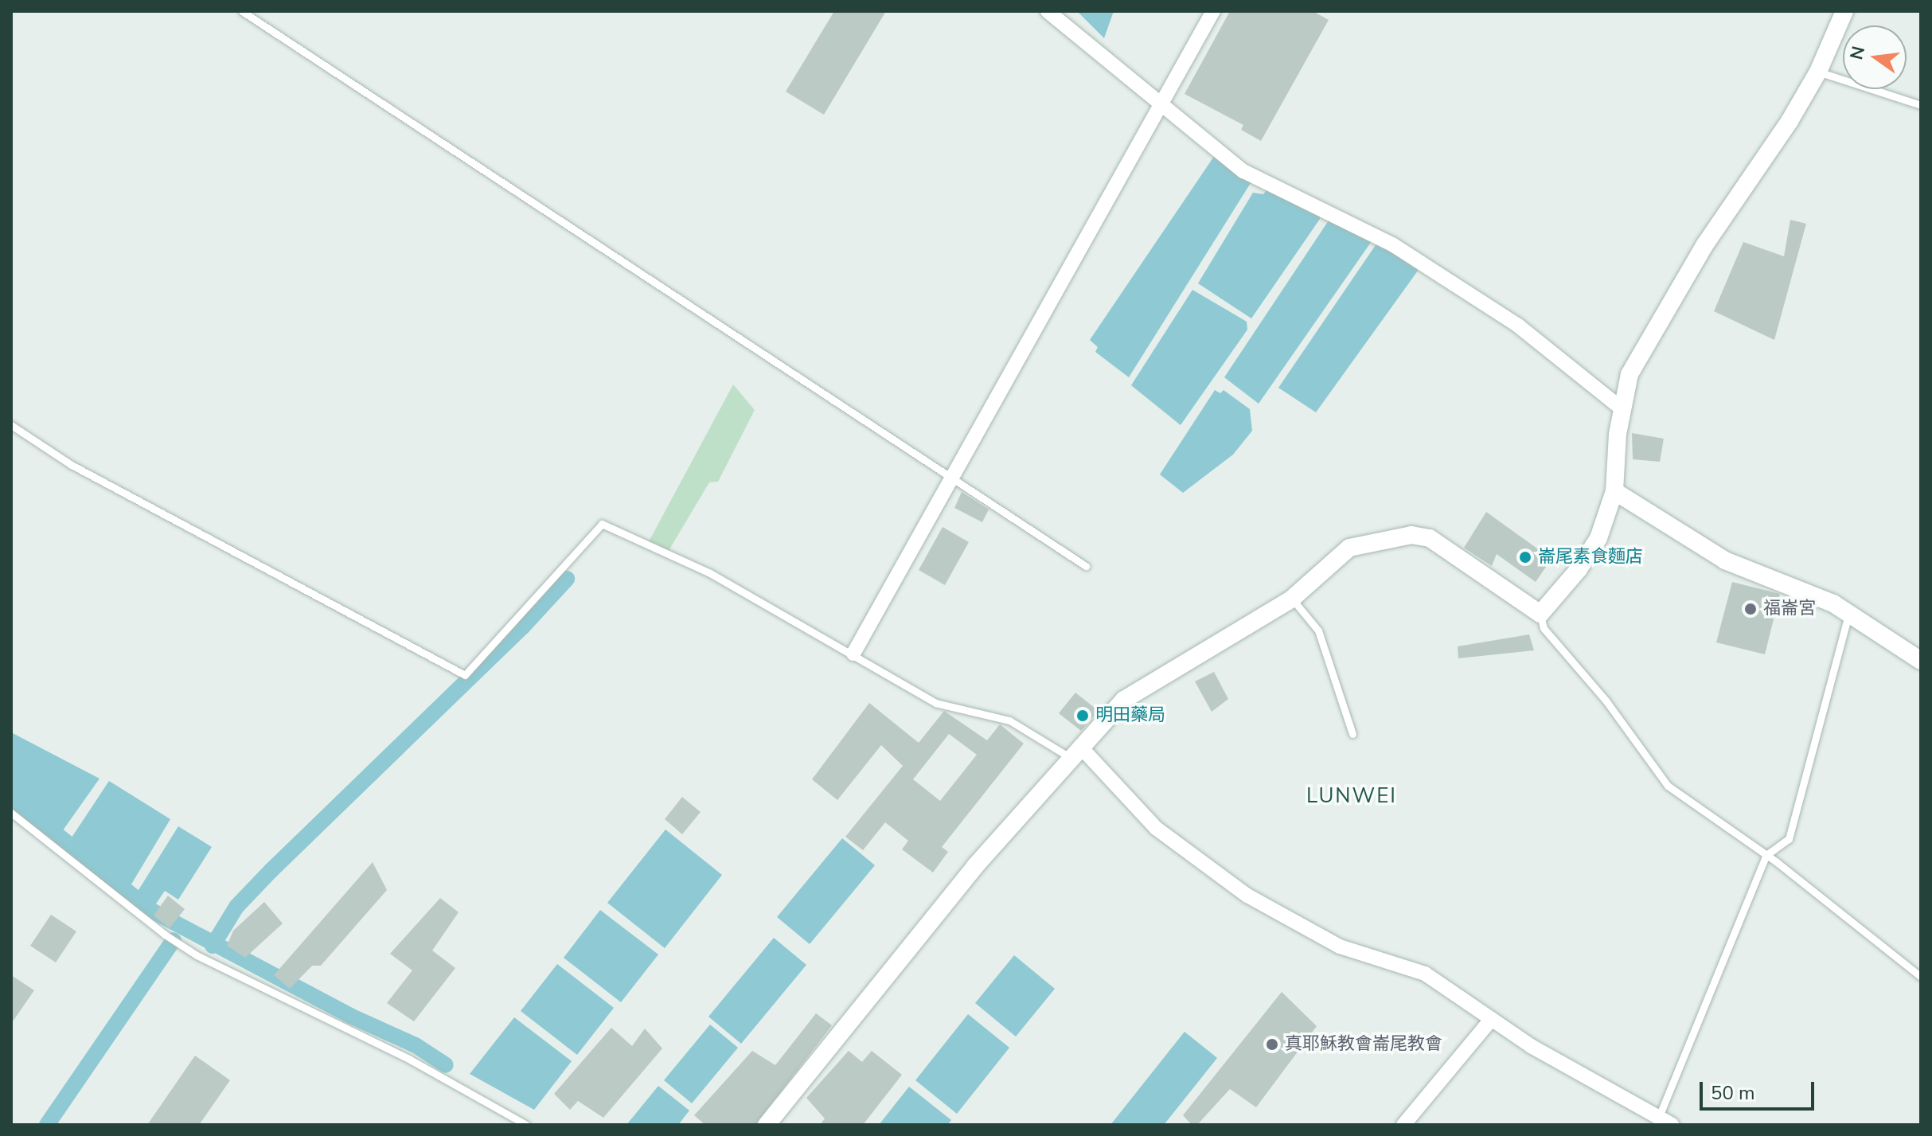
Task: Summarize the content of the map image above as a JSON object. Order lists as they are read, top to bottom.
{
  "districts": ["LUNWEI"],
  "places": [
    "崙尾素食麵店",
    "福崙宮",
    "明田藥局",
    "真耶穌教會崙尾教會"
  ],
  "scale_bar": "50 m",
  "north": "left"
}
